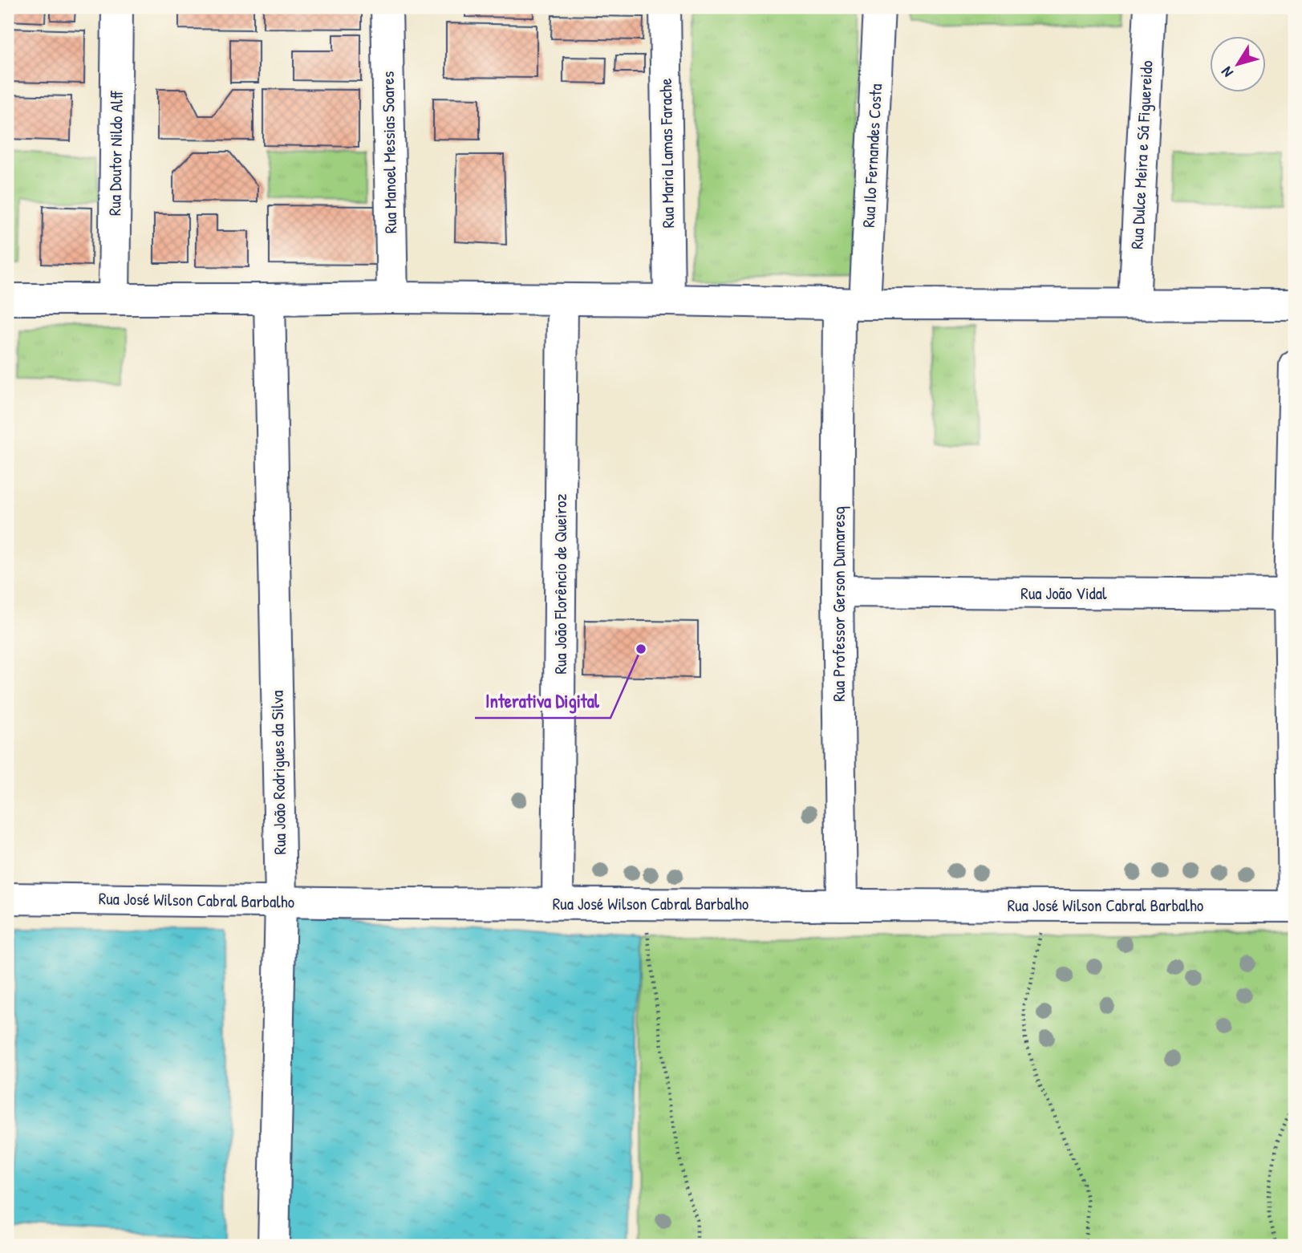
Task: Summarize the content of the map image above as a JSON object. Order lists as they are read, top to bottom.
{
  "streets": {
    "street": [
      "Rua Manoel Messias Soares",
      "Rua Doutor Nildo Alff",
      "Rua Maria Lamas Farache",
      "Rua Dulce Meira e Sá Figuereido",
      "Rua Ilo Fernandes Costa",
      "Rua João Florêncio de Queiroz",
      "Rua João Vidal",
      "Rua Professor Gerson Dumaresq",
      "Rua João Rodrigues da Silva",
      "Rua José Wilson Cabral Barbalho"
    ]
  },
  "crossings": [
    ["Rua Ilo Fernandes Costa", "Rua Professor Gerson Dumaresq"],
    ["Rua João Florêncio de Queiroz", "Rua José Wilson Cabral Barbalho"],
    ["Rua João Vidal", "Rua Professor Gerson Dumaresq"],
    ["Rua Professor Gerson Dumaresq", "Rua José Wilson Cabral Barbalho"],
    ["Rua João Rodrigues da Silva", "Rua José Wilson Cabral Barbalho"]
  ],
  "places": ["Interativa Digital"],
  "north": "bottom left"
}
